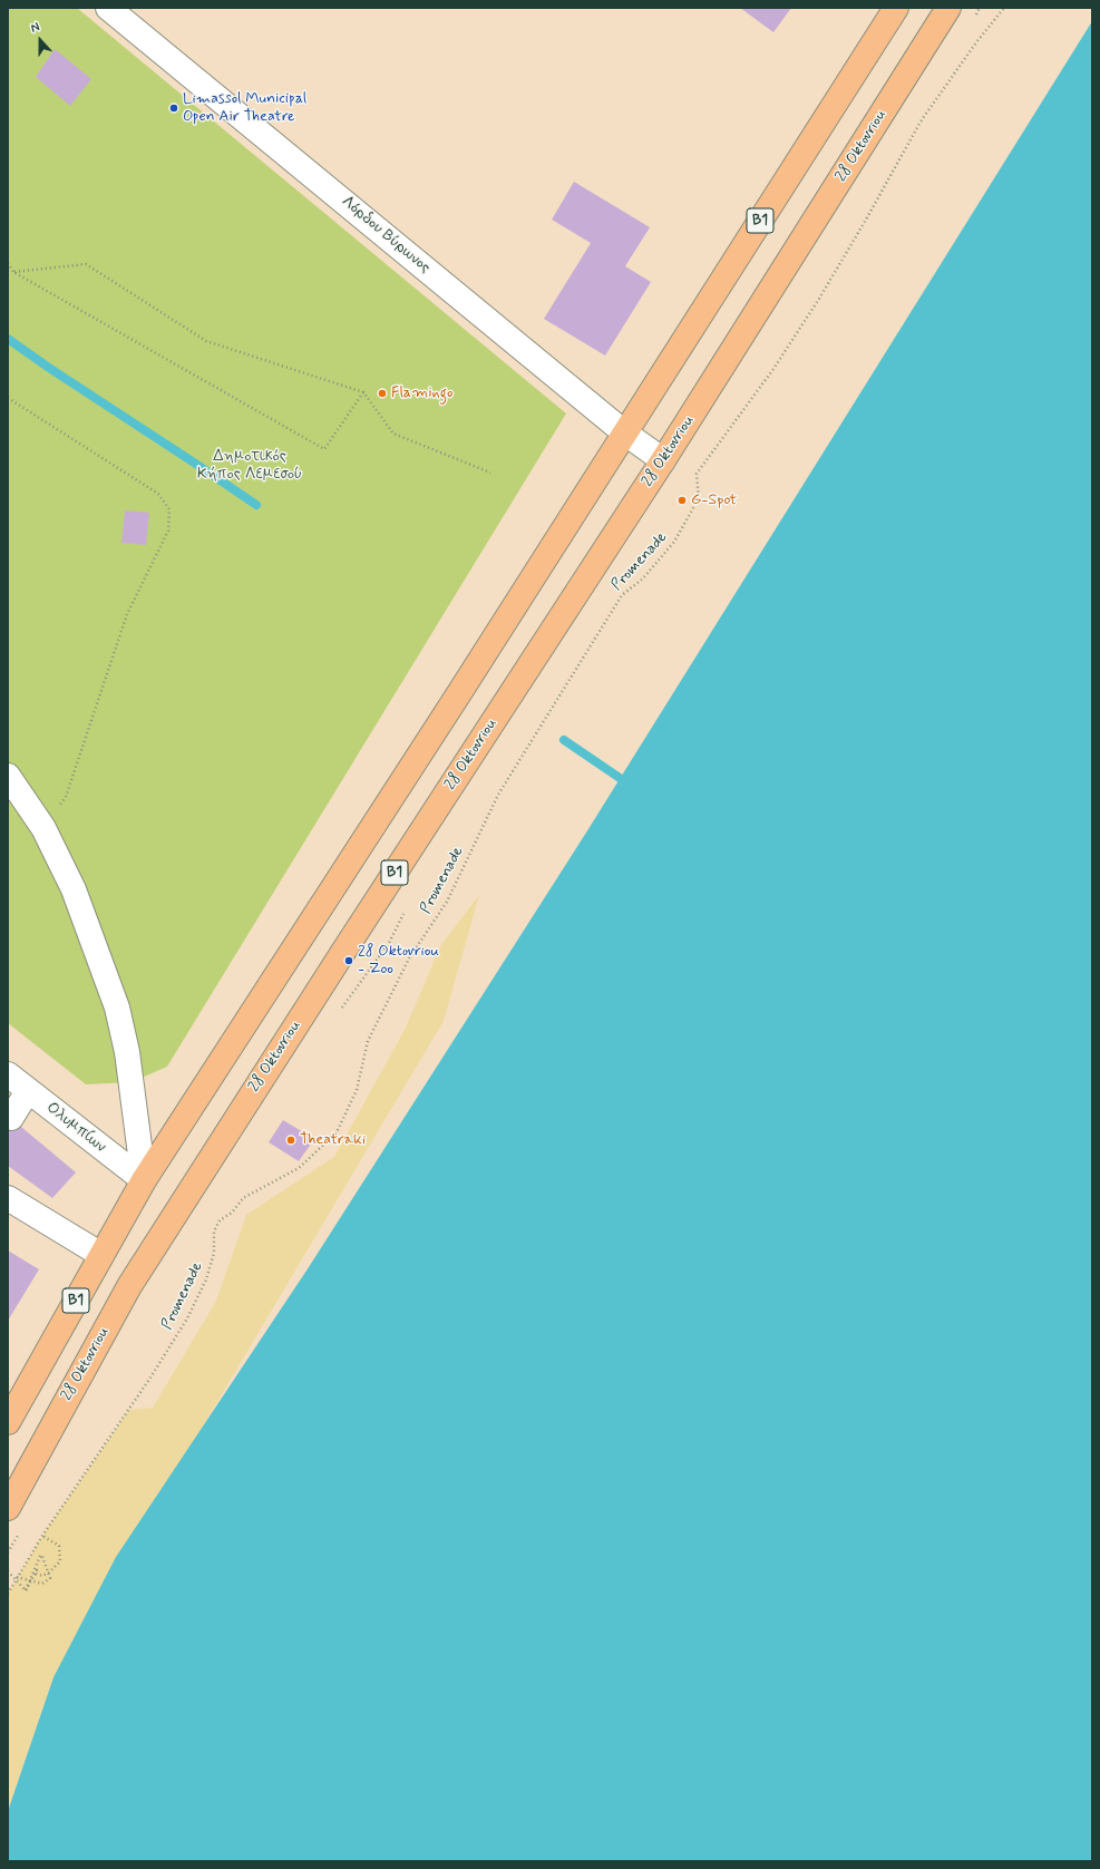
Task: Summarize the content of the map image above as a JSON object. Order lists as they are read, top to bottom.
{
  "streets": {
    "main road": ["28 Oktovriou", "B1"],
    "street": ["Λόρδου Βύρωνος", "Ολυμπίων"],
    "path": ["Promenade"]
  },
  "crossings": [
    ["28 Oktovriou", "Λόρδου Βύρωνος"],
    ["B1", "Λόρδου Βύρωνος"],
    ["B1", "Ολυμπίων"]
  ],
  "parks": ["Δημοτικός Κήπος Λεμεσού"],
  "places": [
    "Limassol Municipal Open Air Theatre",
    "Flamingo",
    "G-Spot",
    "28 Oktovriou - Zoo",
    "Theatraki"
  ],
  "north": "top"
}
